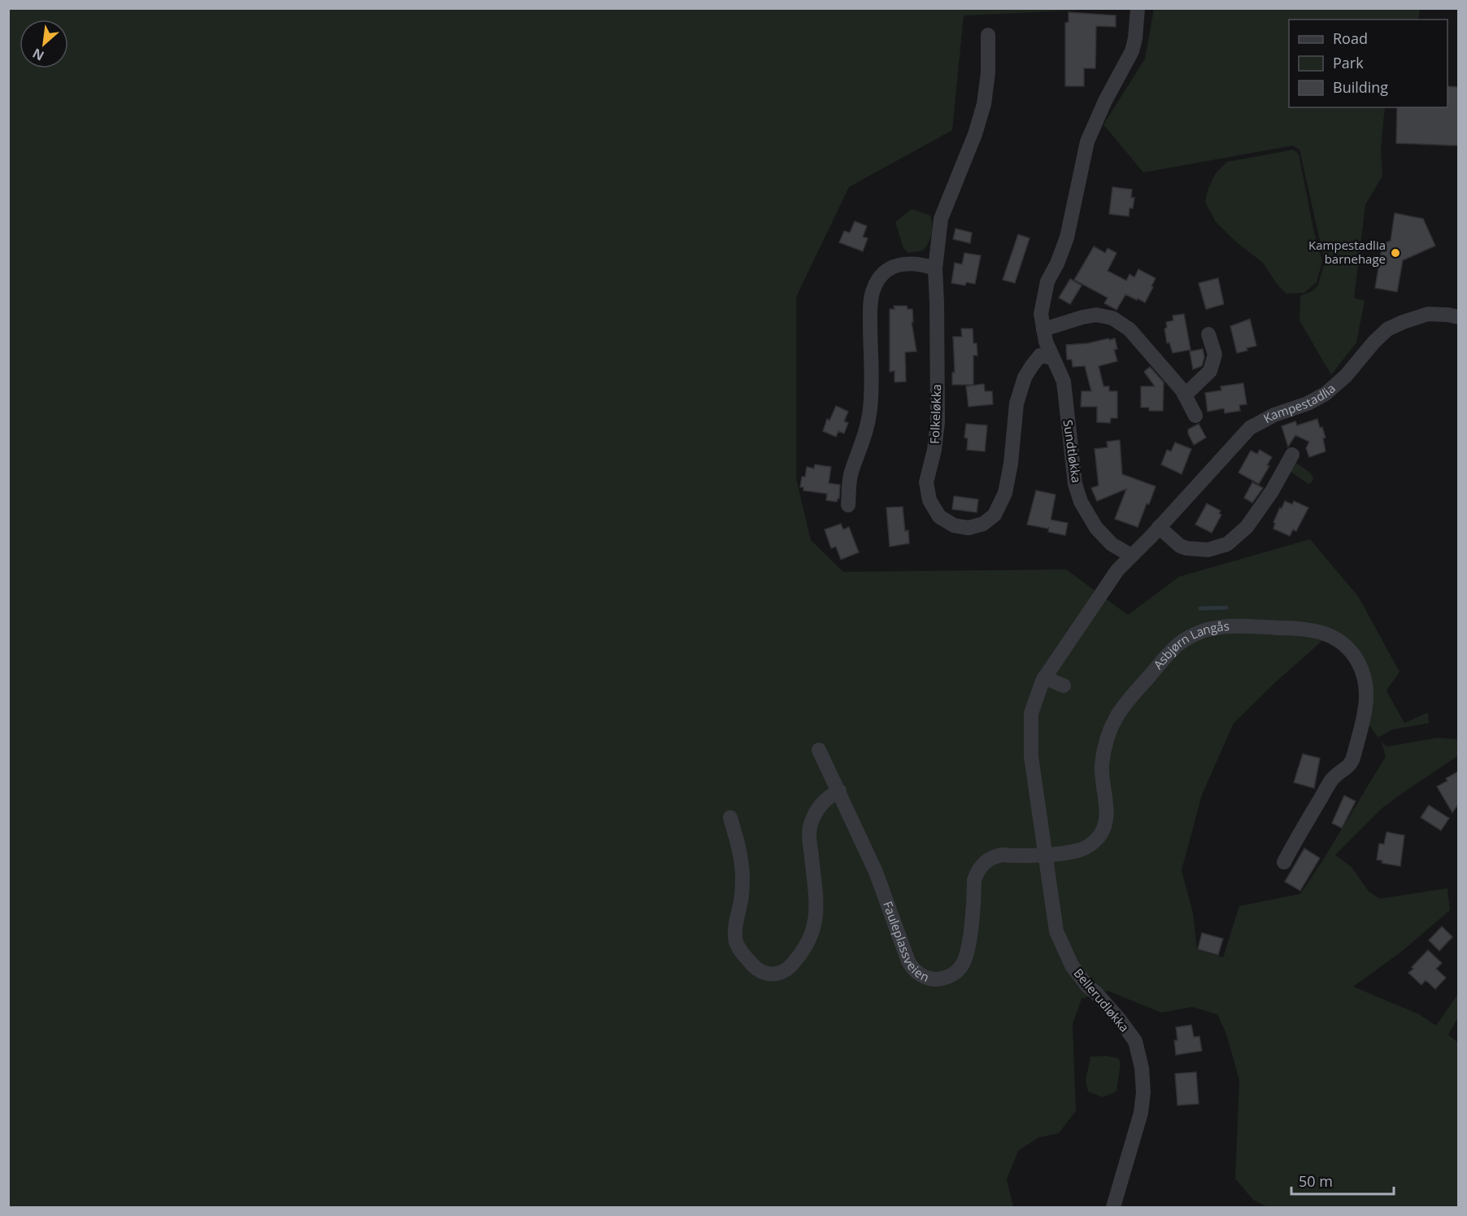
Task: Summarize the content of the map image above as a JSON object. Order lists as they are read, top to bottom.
{
  "streets": {
    "street": [
      "Kampestadlia",
      "Folkeløkka",
      "Sundtløkka",
      "Asbjørn Langås",
      "Fauleplassveien",
      "Bellerudløkka"
    ]
  },
  "crossings": [
    ["Kampestadlia", "Sundtløkka"],
    ["Kampestadlia", "Bellerudløkka"],
    ["Folkeløkka", "Sundtløkka"],
    ["Asbjørn Langås", "Fauleplassveien"],
    ["Asbjørn Langås", "Bellerudløkka"],
    ["Fauleplassveien", "Bellerudløkka"]
  ],
  "places": ["Kampestadlia barnehage"],
  "legend": ["Road", "Park", "Building"],
  "scale_bar": "50 m",
  "north": "bottom left"
}
